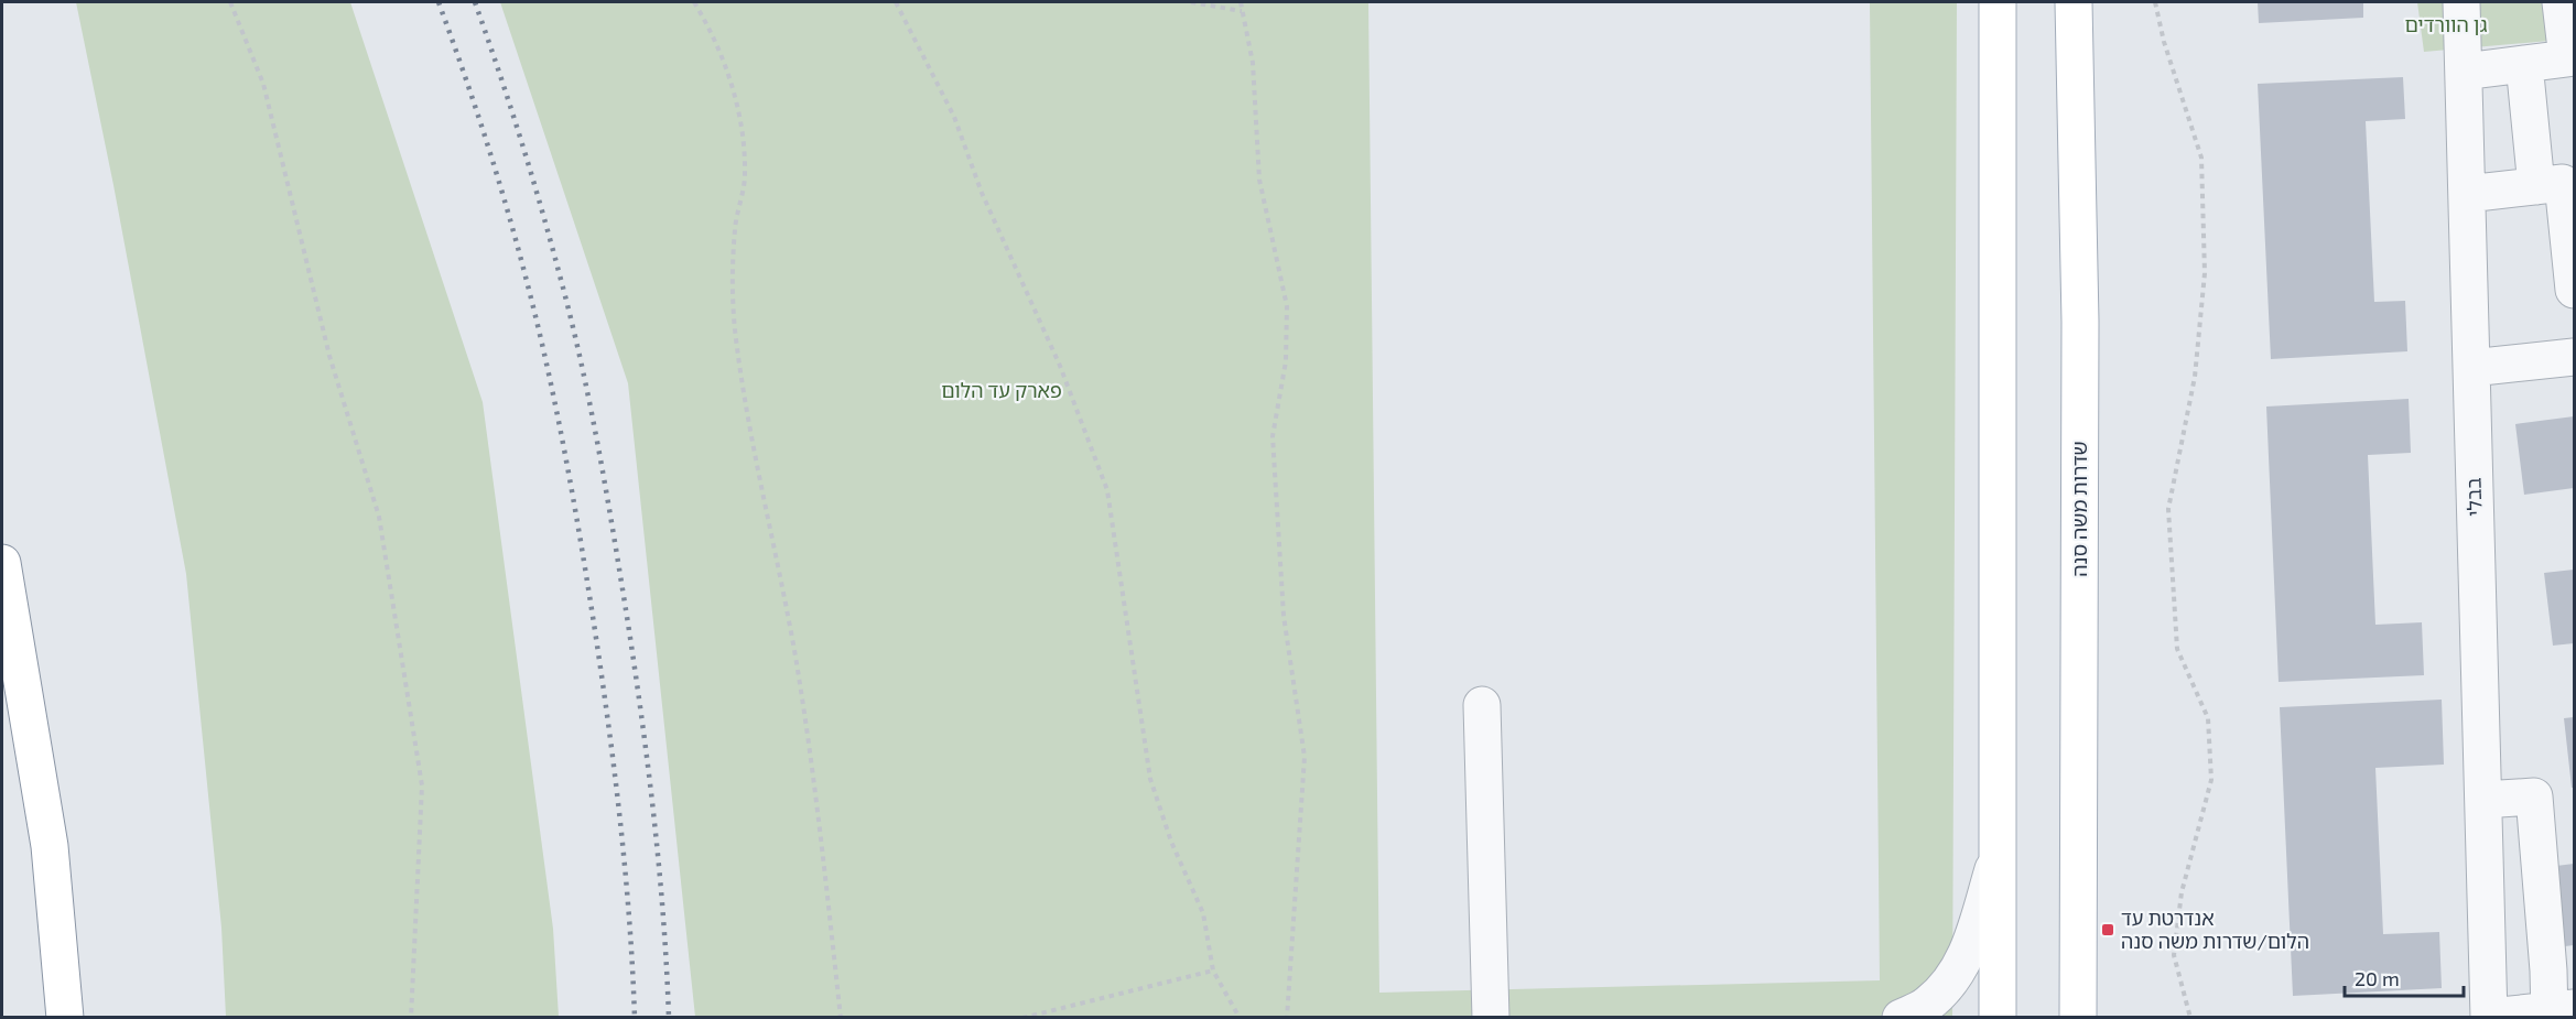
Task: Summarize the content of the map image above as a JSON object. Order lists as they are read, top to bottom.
{
  "streets": {
    "main road": ["שדרות משה סנה"],
    "street": ["בבלי"]
  },
  "parks": ["גן הוורדים", "פארק עד הלום"],
  "places": {
    "transit": ["אנדרטת עד הלום/שדרות משה סנה"]
  },
  "scale_bar": "20 m"
}
